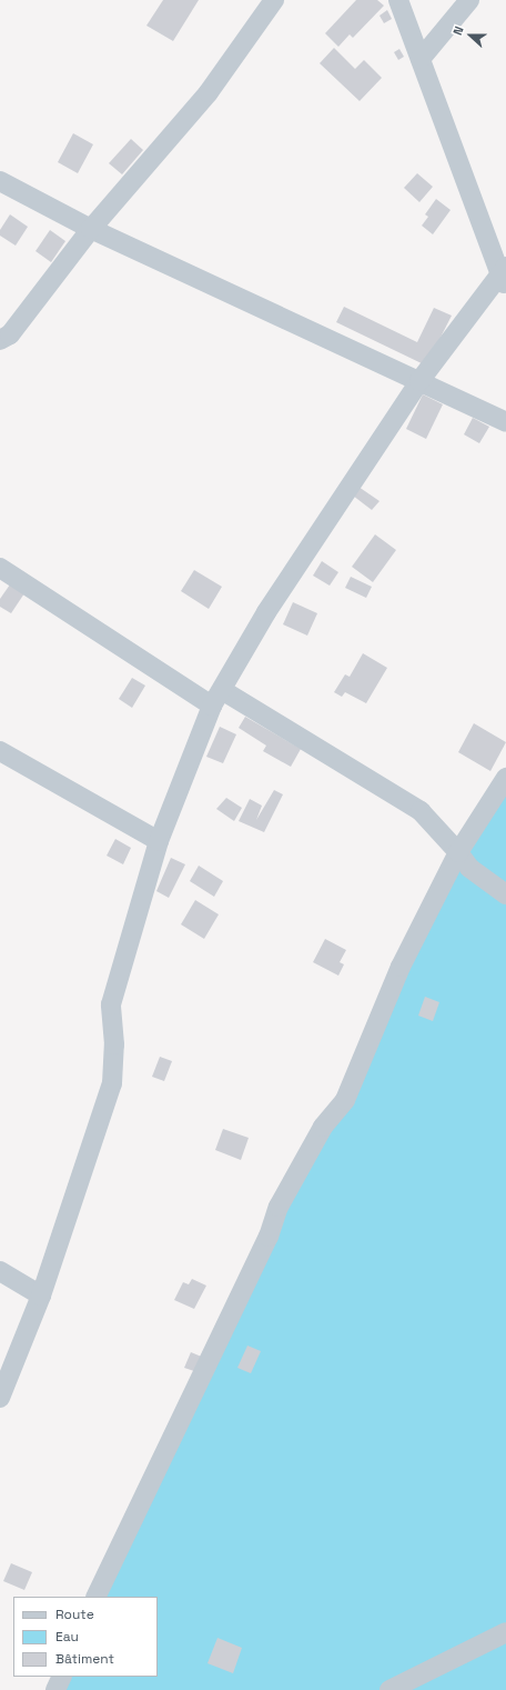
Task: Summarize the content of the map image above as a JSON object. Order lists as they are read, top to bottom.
{
  "legend": ["Route", "Eau", "Bâtiment"],
  "north": "left"
}
